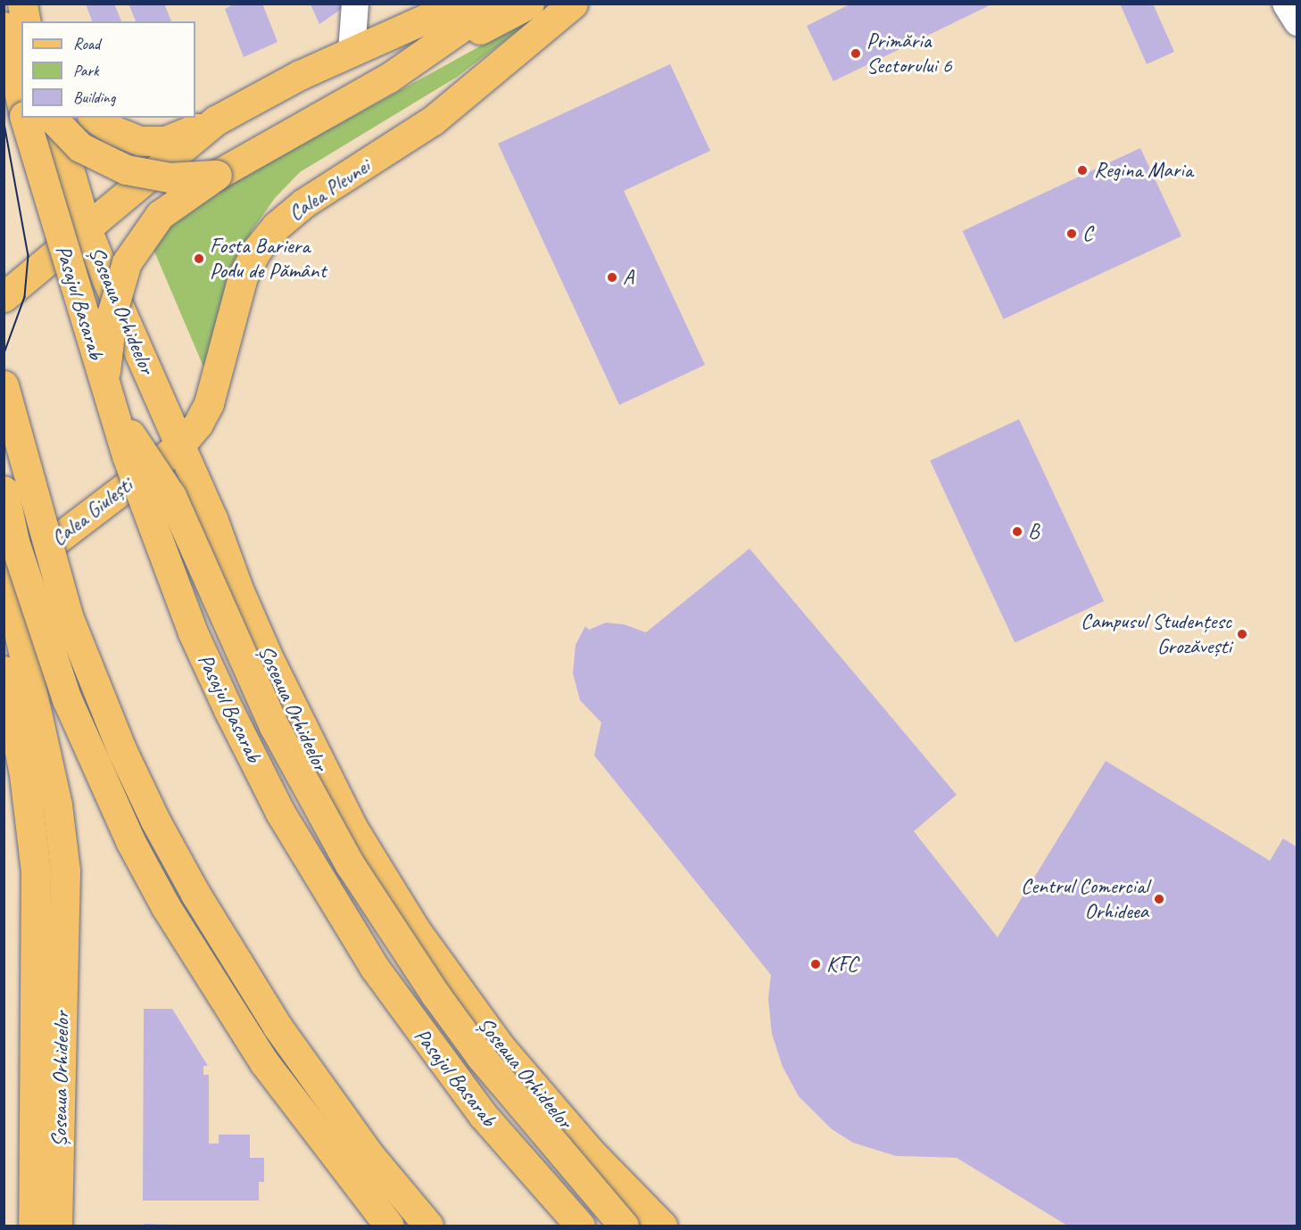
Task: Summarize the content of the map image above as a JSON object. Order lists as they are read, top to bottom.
{
  "streets": {
    "main road": [
      "Calea Plevnei",
      "Pasajul Basarab",
      "Șoseaua Orhideelor",
      "Calea Giulești"
    ]
  },
  "crossings": [
    ["Calea Plevnei", "Șoseaua Orhideelor"],
    ["Calea Plevnei", "Calea Giulești"],
    ["Șoseaua Orhideelor", "Calea Giulești"]
  ],
  "places": [
    "Primăria Sectorului 6",
    "Regina Maria",
    "C",
    "Fosta Bariera Podu de Pământ",
    "A",
    "B",
    "Campusul Studențesc Grozăvești",
    "Centrul Comercial Orhideea",
    "KFC"
  ],
  "legend": ["Road", "Park", "Building"]
}
